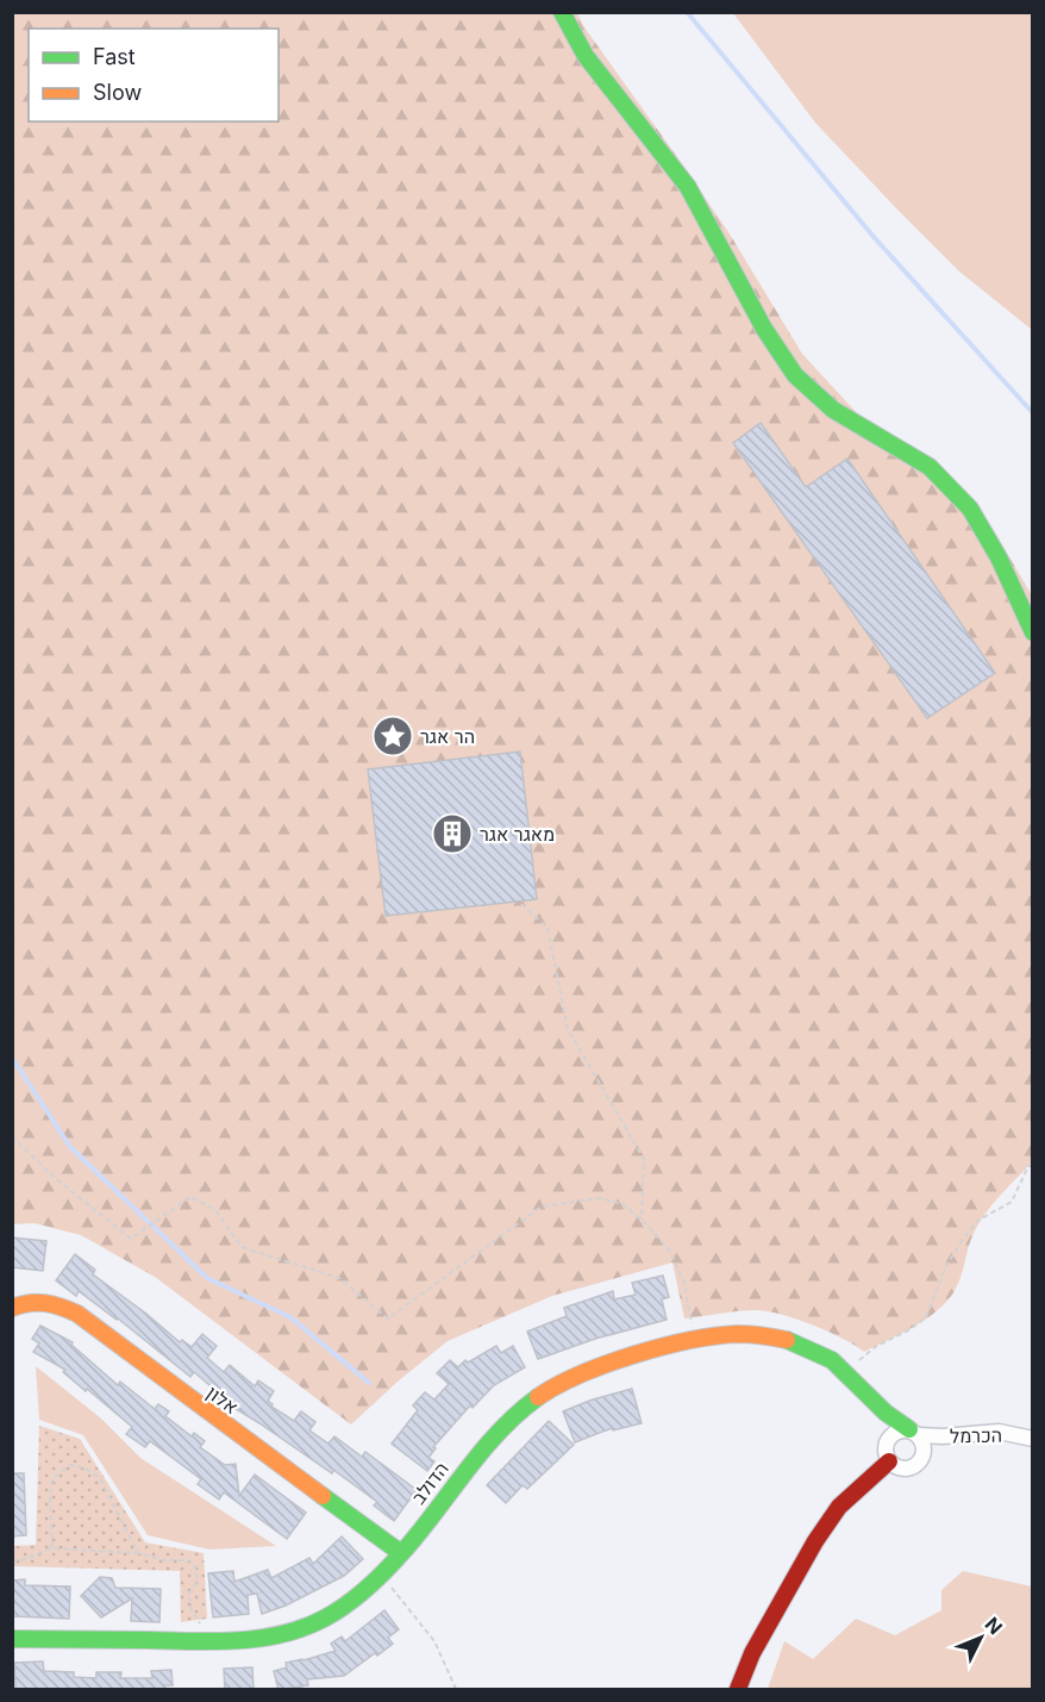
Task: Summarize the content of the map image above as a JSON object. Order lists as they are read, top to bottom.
{
  "streets": {
    "street": ["אלון", "הכרמל", "הדולב"]
  },
  "crossings": [
    ["אלון", "הדולב"],
    ["הכרמל", "הדולב"]
  ],
  "places": {
    "place": ["הר אגר"],
    "building": ["מאגר אגר"]
  },
  "legend": ["Fast", "Slow"],
  "north": "top right"
}
